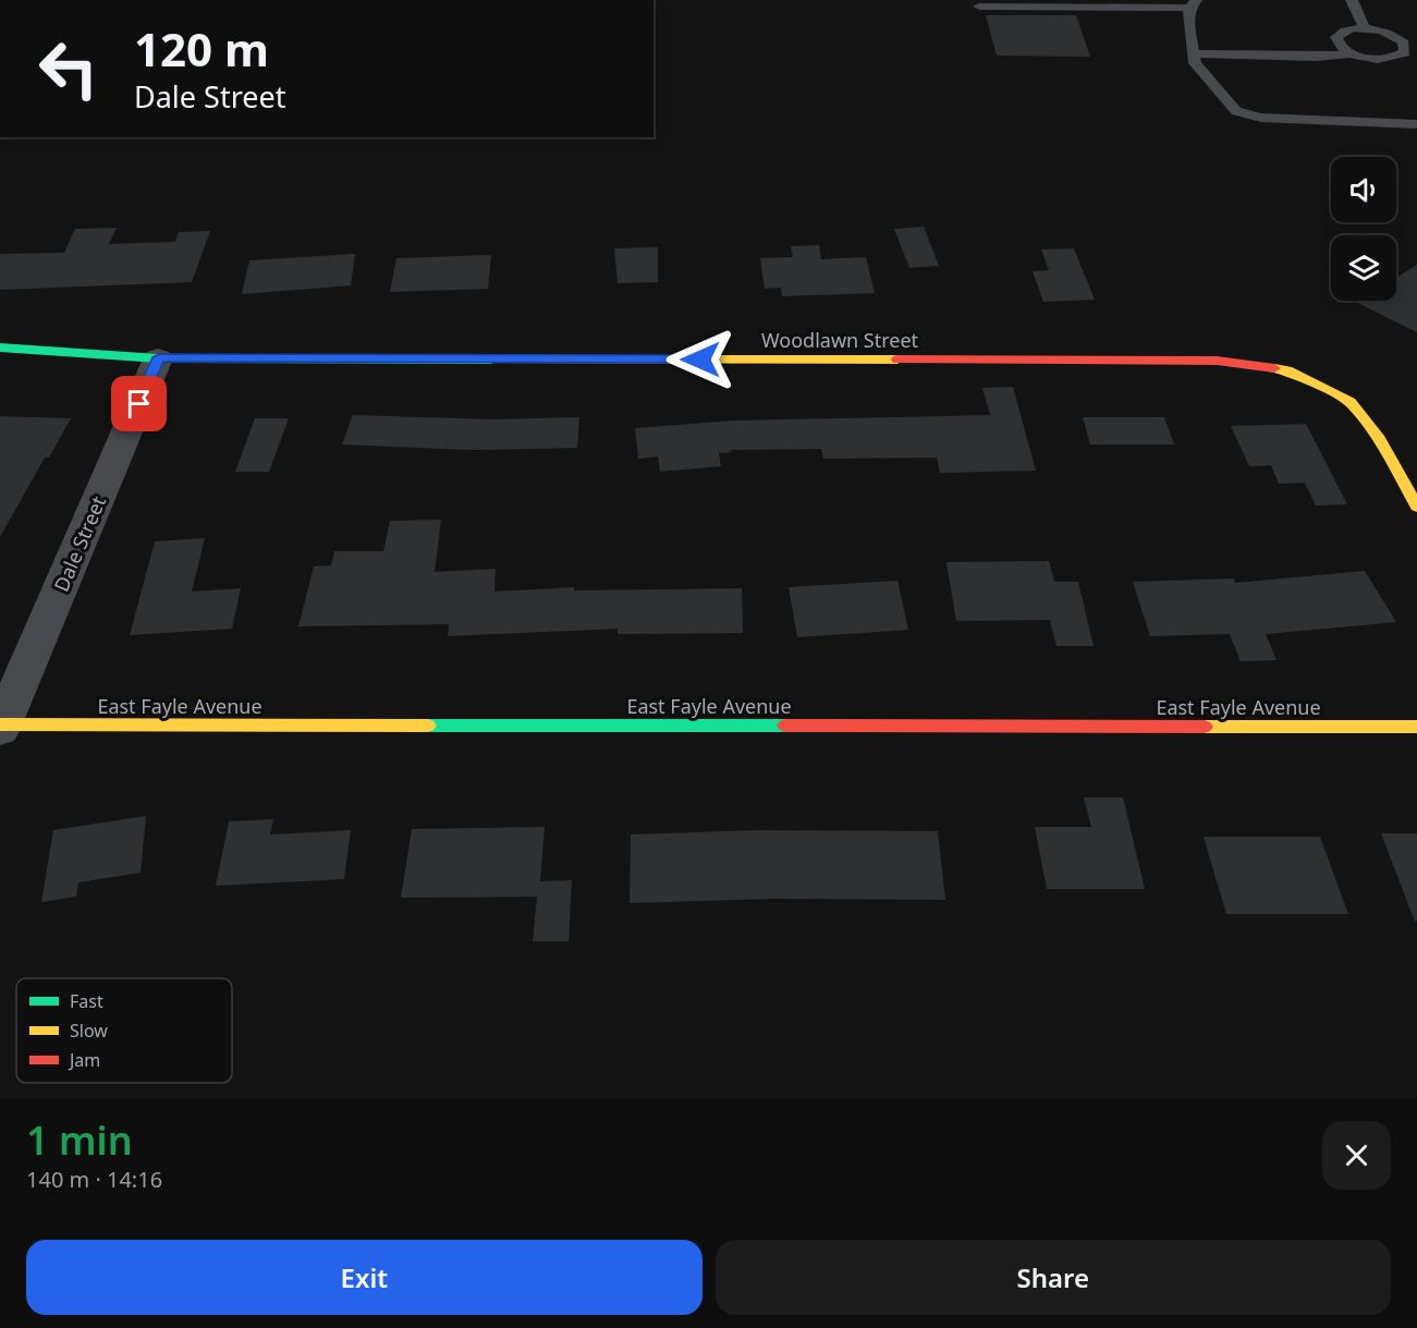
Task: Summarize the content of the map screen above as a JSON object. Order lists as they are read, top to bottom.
{
  "streets": {
    "street": ["Woodlawn Street", "Dale Street", "East Fayle Avenue"]
  },
  "crossings": [
    ["Woodlawn Street", "Dale Street"],
    ["Dale Street", "East Fayle Avenue"]
  ],
  "legend": ["Fast", "Slow", "Jam"],
  "page": {
    "turn": ["120 m", "Dale Street"],
    "heading": ["1 min", "140 m · 14:16"],
    "buttons": ["Exit", "Share"]
  }
}
